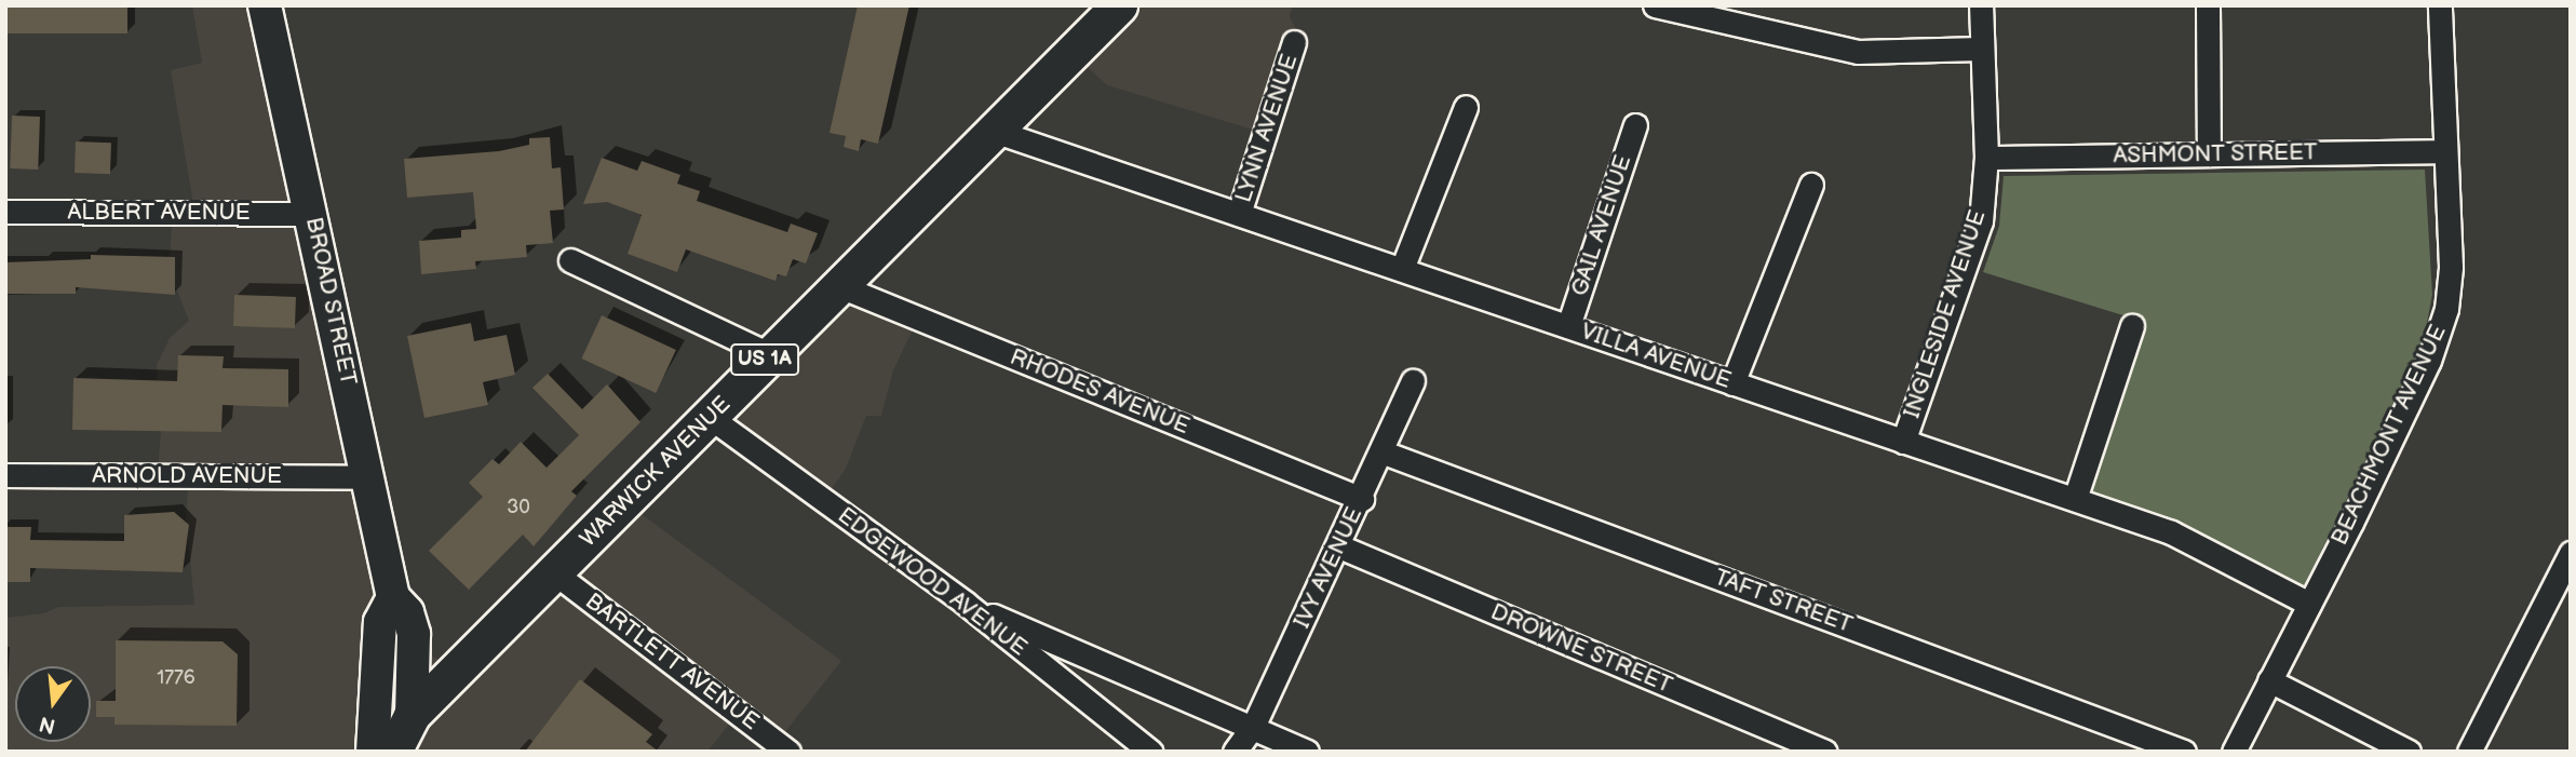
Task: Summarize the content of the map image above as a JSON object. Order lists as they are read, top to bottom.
{
  "streets": {
    "main road": ["BROAD STREET", "US 1A", "WARWICK AVENUE"],
    "street": [
      "LYNN AVENUE",
      "ASHMONT STREET",
      "ALBERT AVENUE",
      "GAIL AVENUE",
      "INGLESIDE AVENUE",
      "VILLA AVENUE",
      "RHODES AVENUE",
      "BEACHMONT AVENUE",
      "ARNOLD AVENUE",
      "IVY AVENUE",
      "EDGEWOOD AVENUE",
      "TAFT STREET",
      "DROWNE STREET",
      "BARTLETT AVENUE"
    ]
  },
  "crossings": [
    ["LYNN AVENUE", "VILLA AVENUE"],
    ["ASHMONT STREET", "INGLESIDE AVENUE"],
    ["ASHMONT STREET", "BEACHMONT AVENUE"],
    ["ALBERT AVENUE", "BROAD STREET"],
    ["GAIL AVENUE", "VILLA AVENUE"],
    ["BROAD STREET", "WARWICK AVENUE"],
    ["BROAD STREET", "ARNOLD AVENUE"],
    ["INGLESIDE AVENUE", "VILLA AVENUE"],
    ["VILLA AVENUE", "BEACHMONT AVENUE"],
    ["VILLA AVENUE", "WARWICK AVENUE"],
    ["RHODES AVENUE", "WARWICK AVENUE"],
    ["RHODES AVENUE", "IVY AVENUE"],
    ["WARWICK AVENUE", "EDGEWOOD AVENUE"],
    ["WARWICK AVENUE", "BARTLETT AVENUE"],
    ["IVY AVENUE", "TAFT STREET"],
    ["IVY AVENUE", "DROWNE STREET"]
  ],
  "house_numbers": ["30", "1776"],
  "north": "bottom"
}
